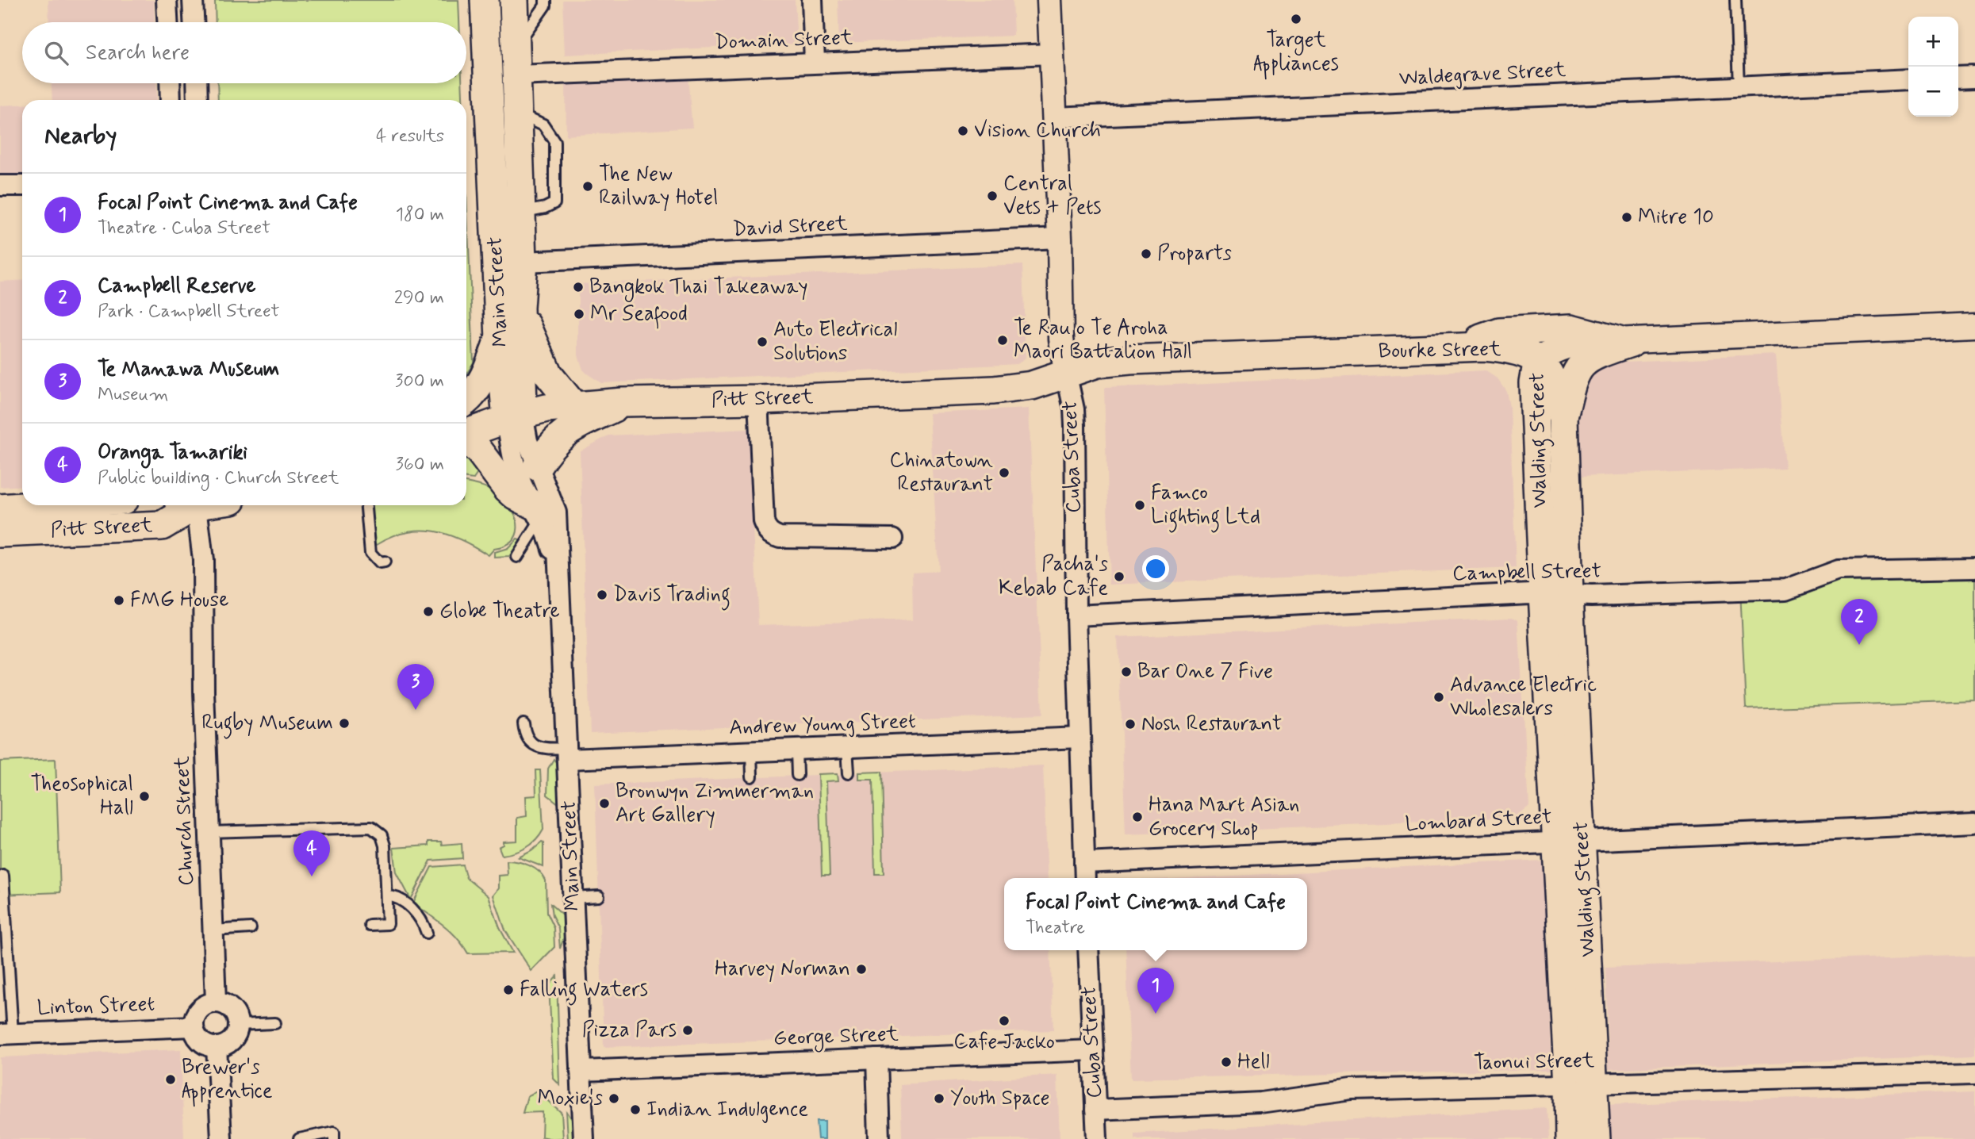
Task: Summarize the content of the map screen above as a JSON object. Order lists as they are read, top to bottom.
{
  "streets": {
    "main road": [
      "Main Street",
      "Bourke Street",
      "Pitt Street",
      "Walding Street"
    ],
    "street": [
      "Domain Street",
      "Waldegrave Street",
      "David Street",
      "Cuba Street",
      "Campbell Street",
      "Andrew Young Street",
      "Church Street",
      "Lombard Street",
      "Linton Street",
      "George Street",
      "Taonui Street"
    ]
  },
  "crossings": [
    ["Domain Street", "Main Street"],
    ["Domain Street", "Cuba Street"],
    ["Waldegrave Street", "Cuba Street"],
    ["David Street", "Main Street"],
    ["David Street", "Cuba Street"],
    ["Main Street", "Pitt Street"],
    ["Main Street", "Andrew Young Street"],
    ["Main Street", "George Street"],
    ["Bourke Street", "Pitt Street"],
    ["Bourke Street", "Walding Street"],
    ["Bourke Street", "Cuba Street"],
    ["Pitt Street", "Cuba Street"],
    ["Walding Street", "Campbell Street"],
    ["Walding Street", "Lombard Street"],
    ["Walding Street", "Taonui Street"],
    ["Cuba Street", "Campbell Street"],
    ["Cuba Street", "Andrew Young Street"],
    ["Cuba Street", "Lombard Street"],
    ["Cuba Street", "George Street"],
    ["Cuba Street", "Taonui Street"],
    ["Church Street", "Linton Street"]
  ],
  "places": [
    "Target Appliances",
    "Vision Church",
    "The New Railway Hotel",
    "Central Vets + Pets",
    "Mitre 10",
    "Proparts",
    "Bangkok Thai Takeaway",
    "Mr Seafood",
    "Te Rau o Te Aroha Maori Battalion Hall",
    "Auto Electrical Solutions",
    "Chinatown Restaurant",
    "Famco Lighting Ltd",
    "Pacha's Kebab Cafe",
    "Davis Trading",
    "FMG House",
    "Globe Theatre",
    "Bar One 7 Five",
    "Advance Electric Wholesalers",
    "Rugby Museum",
    "Nosh Restaurant",
    "Theosophical Hall",
    "Bronwyn Zimmerman Art Gallery",
    "Hana Mart Asian Grocery Shop",
    "Harvey Norman",
    "Falling Waters",
    "Cafe Jacko",
    "Pizza Pars",
    "Hell",
    "Brewer's Apprentice",
    "Moxie's",
    "Youth Space",
    "Indian Indulgence"
  ],
  "page": {
    "map_buttons": ["+", "−"],
    "search": "Search here",
    "heading": ["Nearby", "4 results"],
    "list": [
      {
        "mark": "1",
        "name": "Focal Point Cinema and Cafe",
        "note": "Theatre · Cuba Street",
        "value": "180 m"
      },
      {
        "mark": "2",
        "name": "Campbell Reserve",
        "note": "Park · Campbell Street",
        "value": "290 m"
      },
      {
        "mark": "3",
        "name": "Te Manawa Museum",
        "note": "Museum",
        "value": "300 m"
      },
      {
        "mark": "4",
        "name": "Oranga Tamariki",
        "note": "Public building · Church Street",
        "value": "360 m"
      }
    ],
    "pins": [
      "2",
      "3",
      "4",
      "1"
    ],
    "popup": ["Focal Point Cinema and Cafe", "Theatre"]
  }
}
